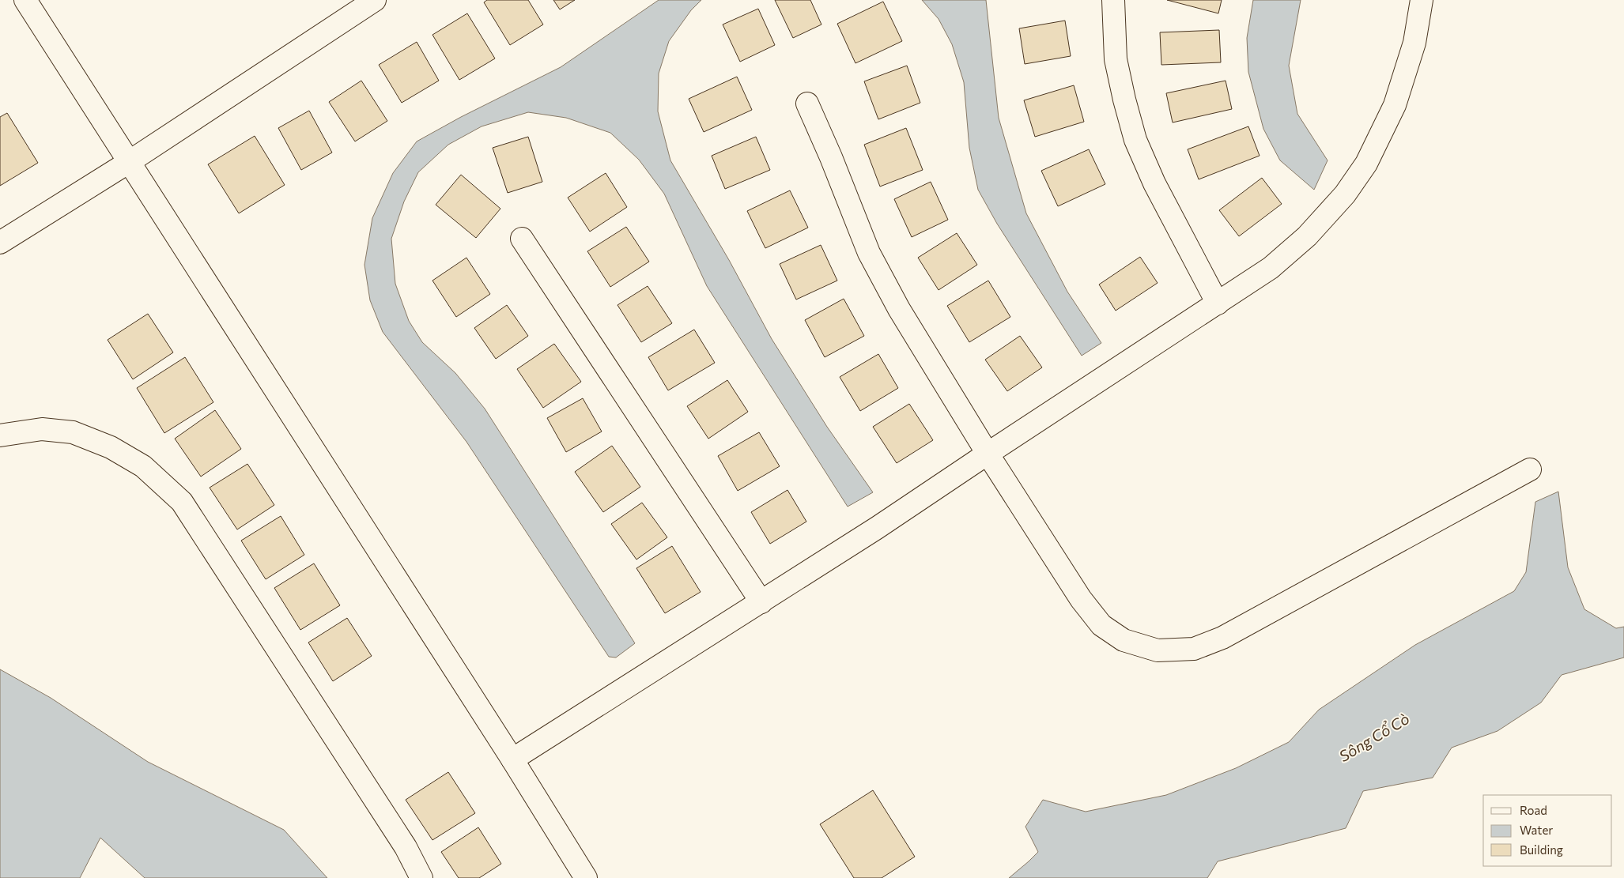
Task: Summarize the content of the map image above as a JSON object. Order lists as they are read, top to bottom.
{
  "water": ["Sông Cổ Cò"],
  "legend": ["Road", "Water", "Building"]
}
